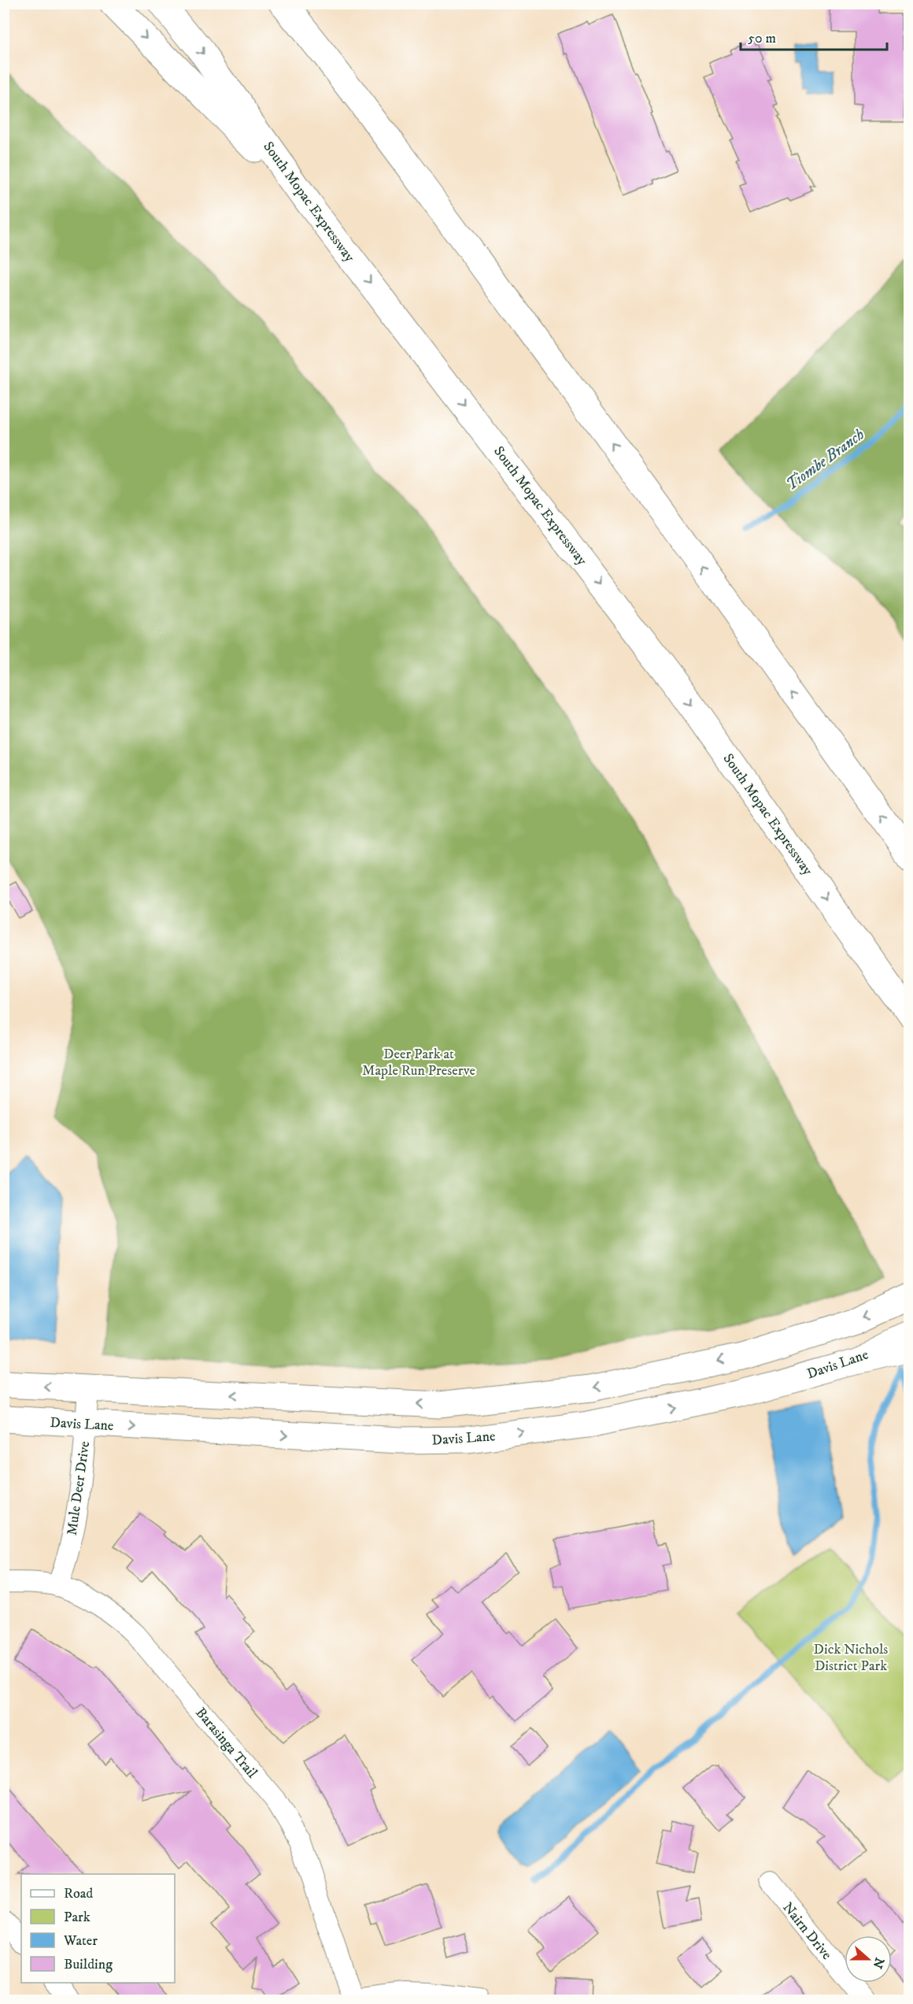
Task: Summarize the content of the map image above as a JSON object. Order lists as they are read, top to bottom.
{
  "streets": {
    "main road": ["South Mopac Expressway", "Davis Lane"],
    "street": ["Mule Deer Drive", "Barasinga Trail", "Nairn Drive"]
  },
  "crossings": [
    ["Davis Lane", "Mule Deer Drive"],
    ["Mule Deer Drive", "Barasinga Trail"]
  ],
  "water": ["Tiombe Branch"],
  "parks": ["Deer Park at Maple Run Preserve", "Dick Nichols District Park"],
  "legend": [
    "Road",
    "Park",
    "Water",
    "Building"
  ],
  "scale_bar": "50 m",
  "north": "right"
}
